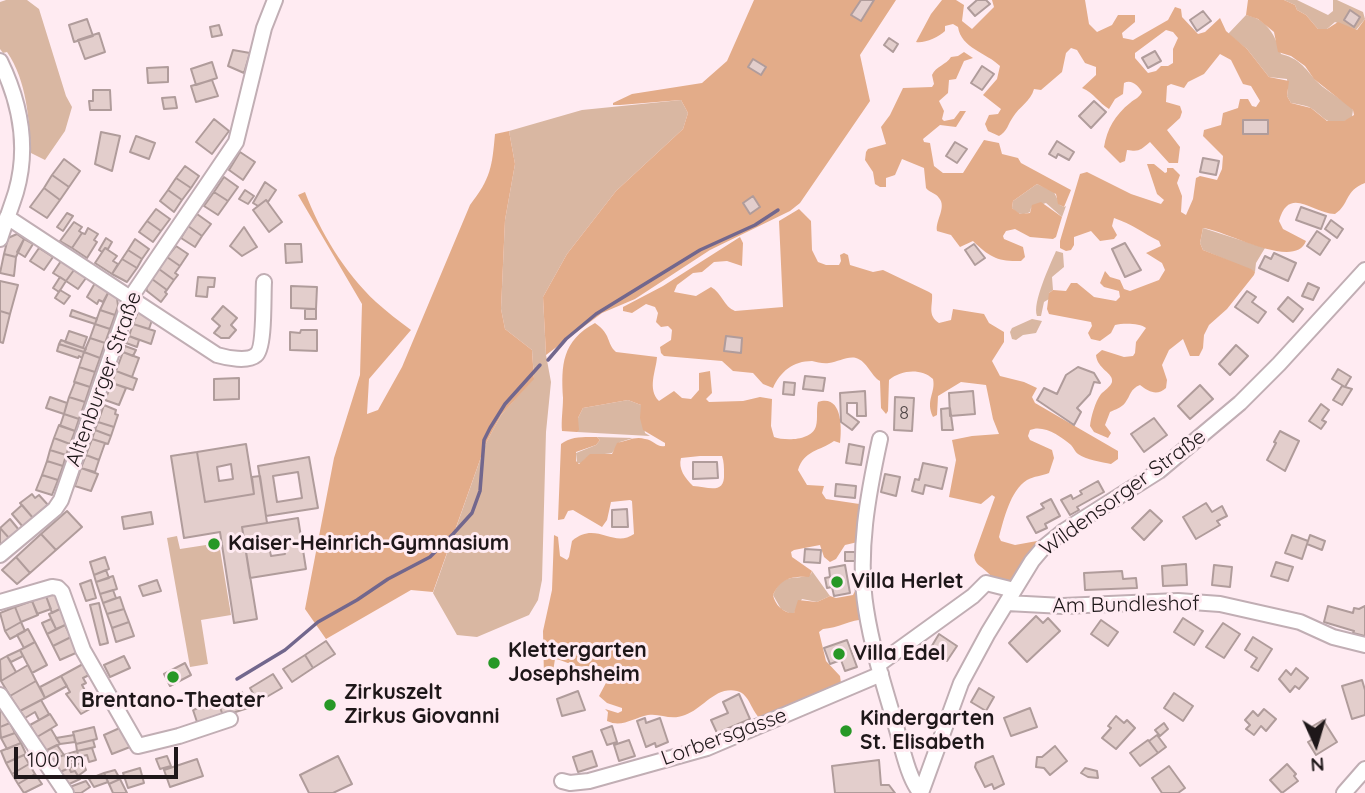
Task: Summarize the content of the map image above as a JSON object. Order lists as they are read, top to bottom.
{
  "streets": {
    "street": [
      "Altenburger Straße",
      "Wildensorger Straße",
      "Am Bundleshof",
      "Lorbersgasse"
    ]
  },
  "crossings": [
    ["Wildensorger Straße", "Am Bundleshof"],
    ["Am Bundleshof", "Lorbersgasse"]
  ],
  "places": [
    "Kaiser-Heinrich-Gymnasium",
    "Villa Herlet",
    "Villa Edel",
    "Klettergarten Josephsheim",
    "Brentano-Theater",
    "Zirkuszelt Zirkus Giovanni",
    "Kindergarten St. Elisabeth"
  ],
  "house_numbers": ["8"],
  "scale_bar": "100 m",
  "north": "bottom"
}
